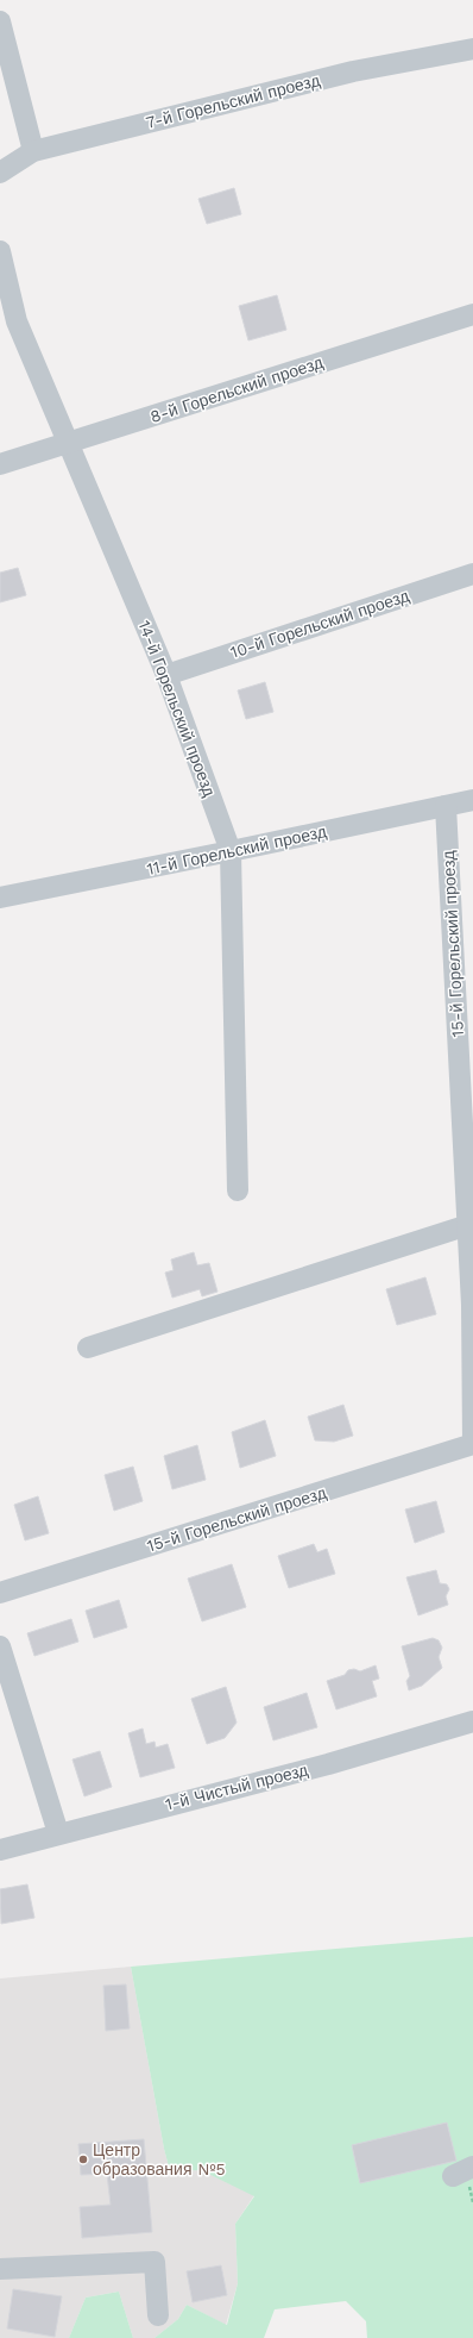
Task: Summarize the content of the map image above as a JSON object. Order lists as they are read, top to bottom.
{
  "streets": {
    "street": [
      "7-й Горельский проезд",
      "8-й Горельский проезд",
      "10-й Горельский проезд",
      "14-й Горельский проезд",
      "11-й Горельский проезд",
      "15-й Горельский проезд",
      "1-й Чистый проезд"
    ]
  },
  "crossings": [
    ["8-й Горельский проезд", "14-й Горельский проезд"],
    ["10-й Горельский проезд", "14-й Горельский проезд"],
    ["14-й Горельский проезд", "11-й Горельский проезд"],
    ["11-й Горельский проезд", "15-й Горельский проезд"]
  ],
  "places": ["Центр образования №5"]
}
